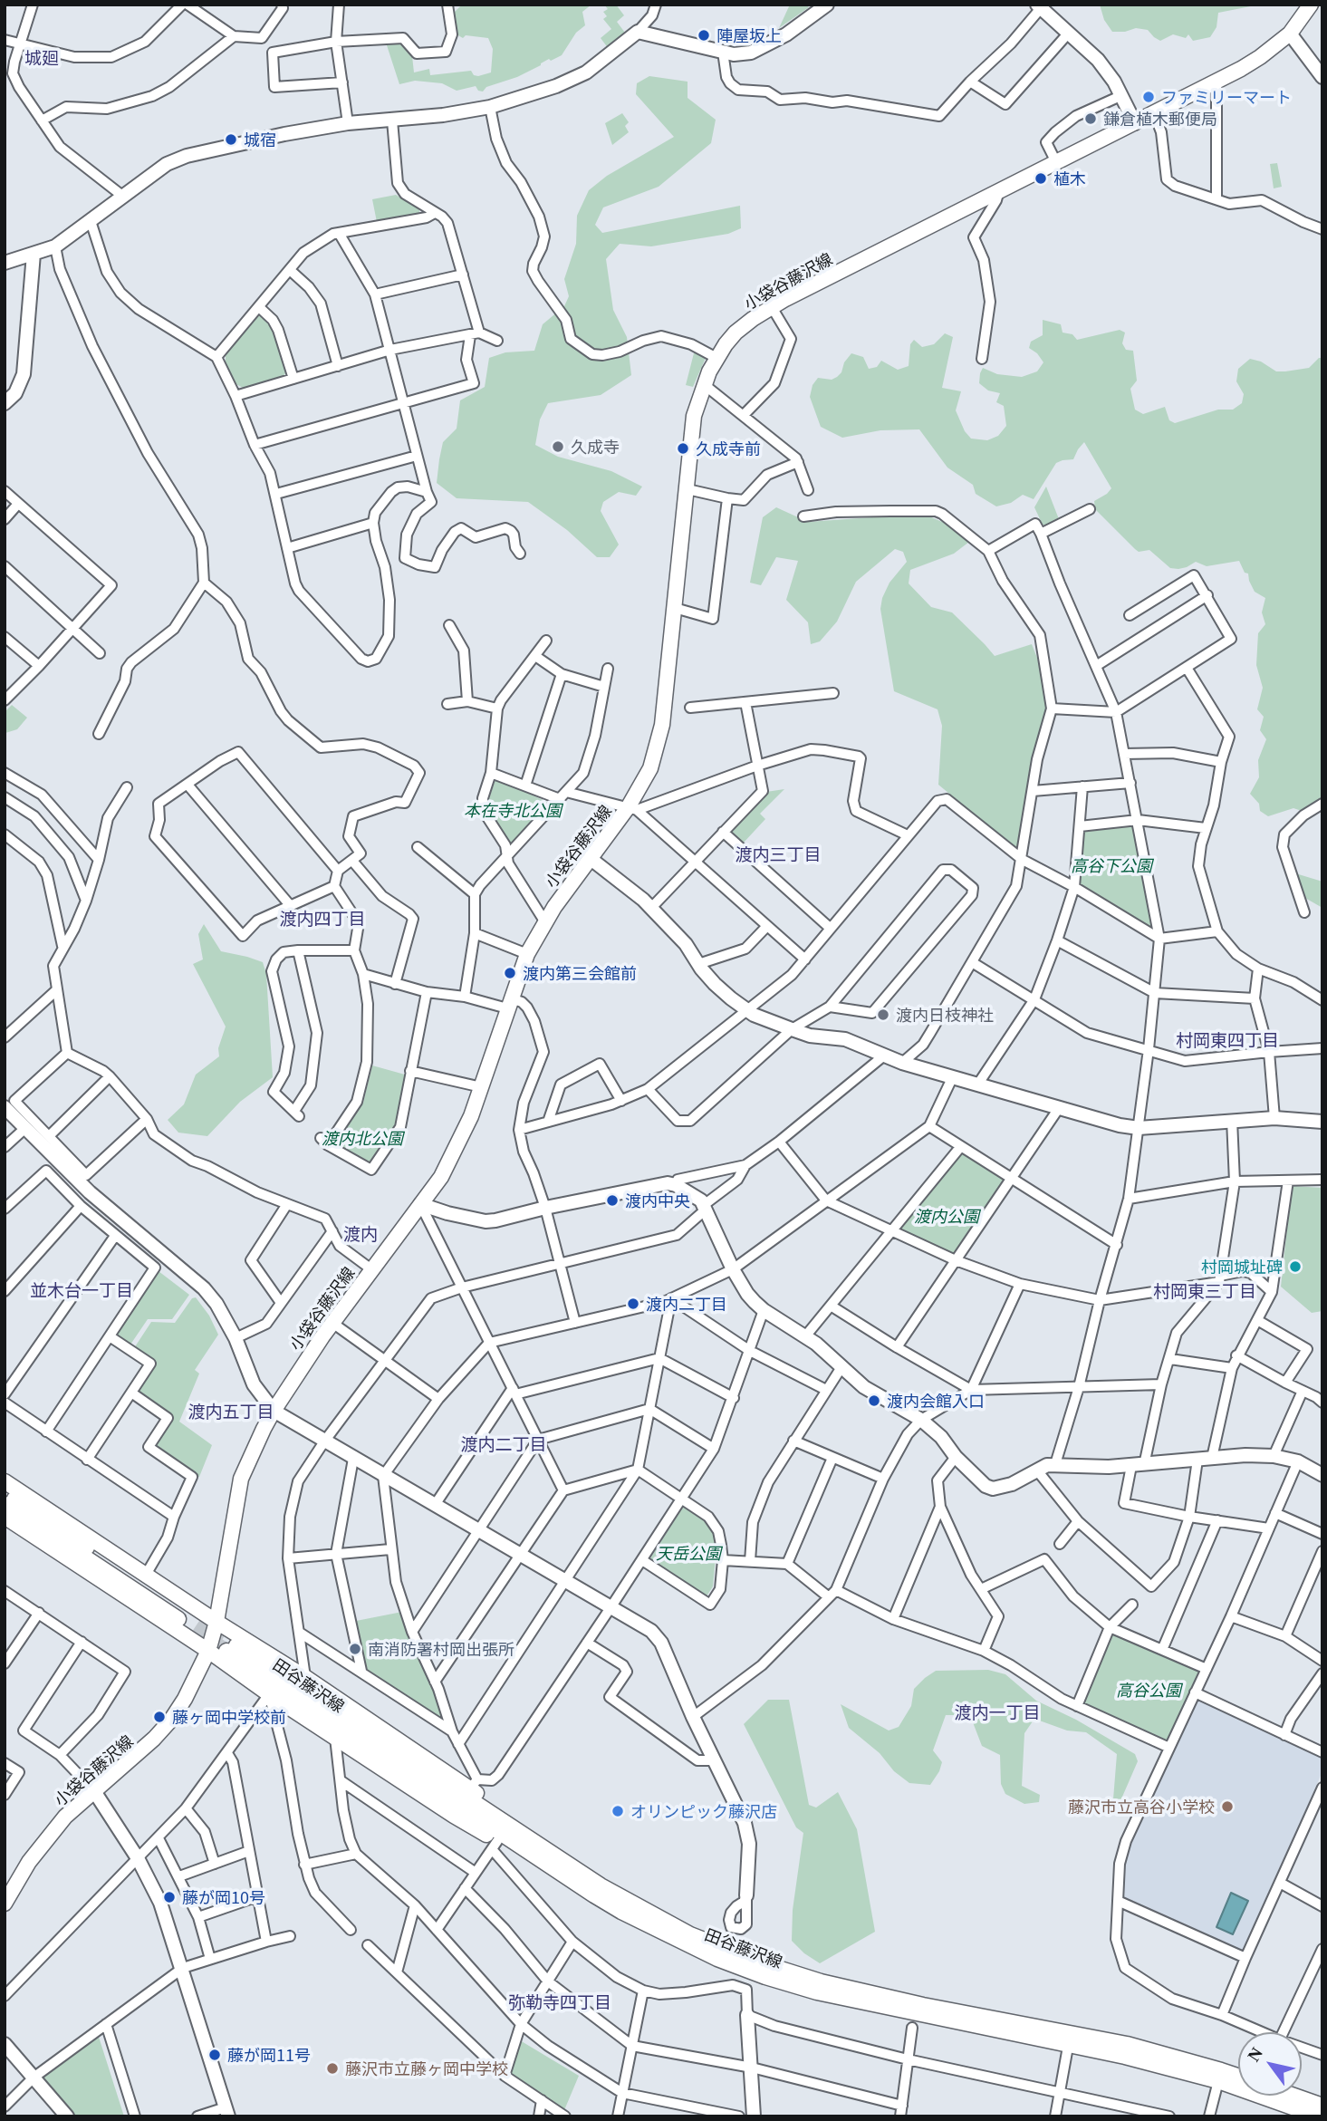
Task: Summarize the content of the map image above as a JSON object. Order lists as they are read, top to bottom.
{
  "streets": {
    "main road": ["小袋谷藤沢線", "田谷藤沢線"]
  },
  "districts": [
    "城廻",
    "渡内三丁目",
    "渡内四丁目",
    "村岡東四丁目",
    "渡内",
    "並木台一丁目",
    "村岡東三丁目",
    "渡内五丁目",
    "渡内二丁目",
    "渡内一丁目",
    "弥勒寺四丁目"
  ],
  "parks": [
    "本在寺北公園",
    "高谷下公園",
    "渡内北公園",
    "渡内公園",
    "天岳公園",
    "高谷公園"
  ],
  "places": [
    "陣屋坂上",
    "ファミリーマート",
    "鎌倉植木郵便局",
    "城宿",
    "植木",
    "久成寺",
    "久成寺前",
    "渡内第三会館前",
    "渡内日枝神社",
    "渡内中央",
    "村岡城址碑",
    "渡内二丁目",
    "渡内会館入口",
    "南消防署村岡出張所",
    "藤ヶ岡中学校前",
    "藤沢市立高谷小学校",
    "オリンピック藤沢店",
    "藤が岡10号",
    "藤が岡11号",
    "藤沢市立藤ヶ岡中学校"
  ],
  "north": "top left"
}
